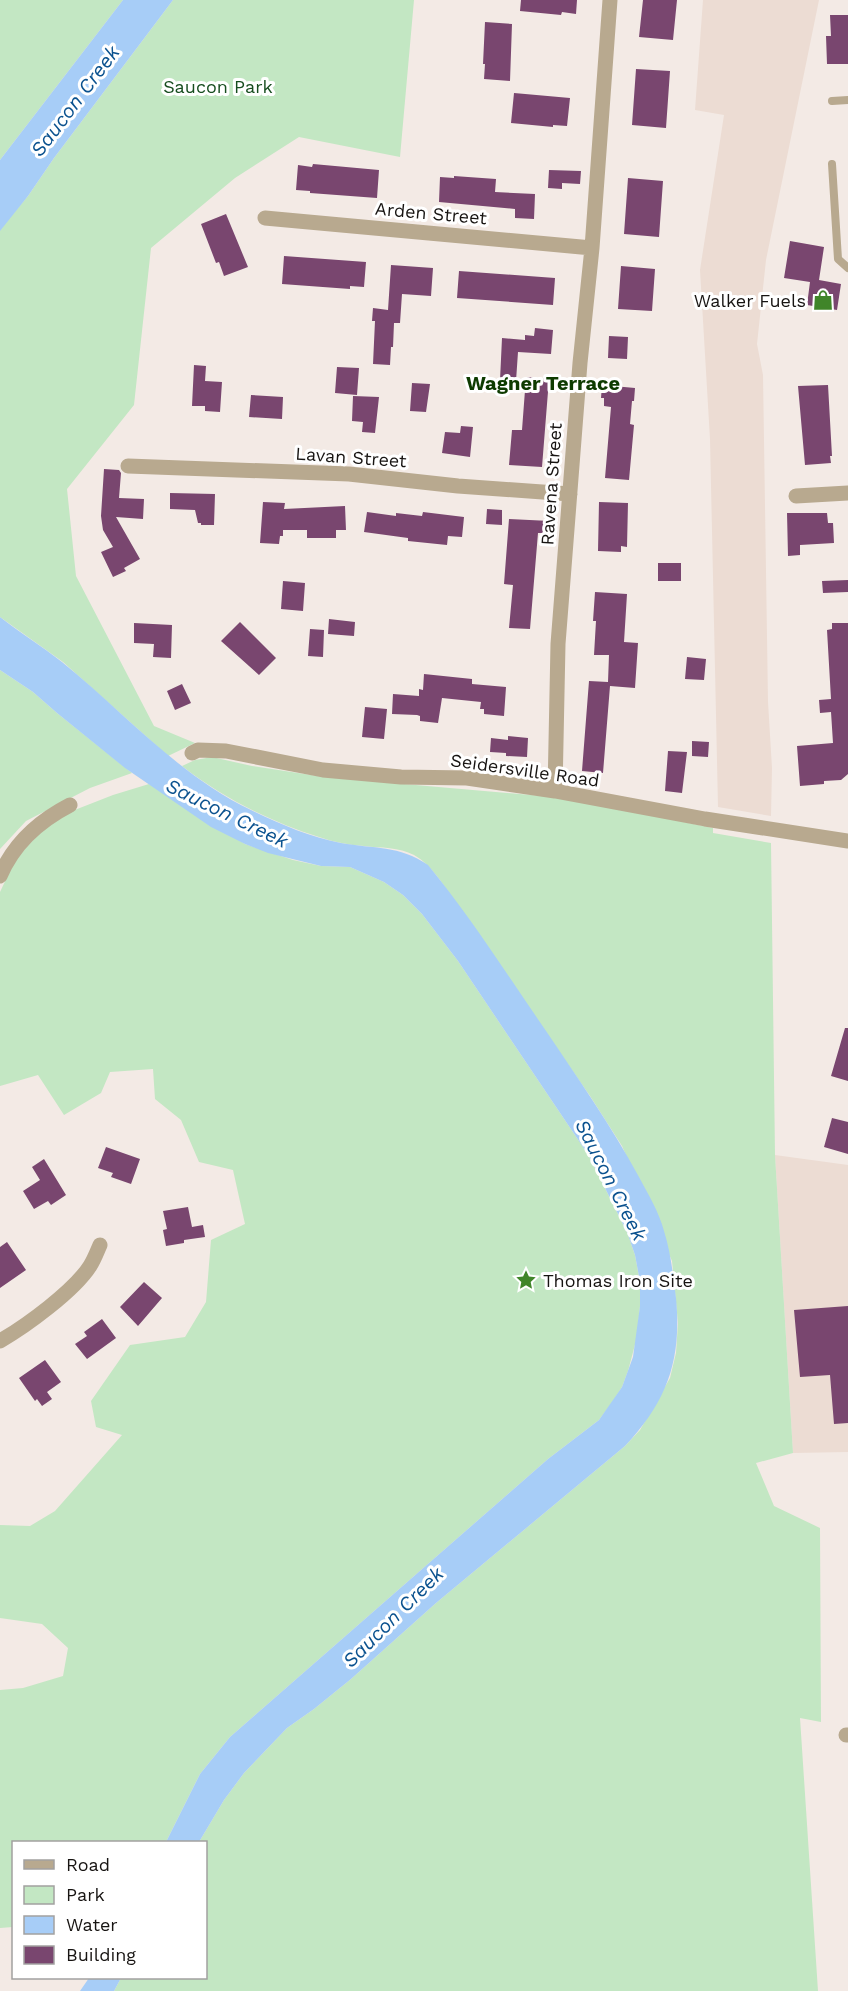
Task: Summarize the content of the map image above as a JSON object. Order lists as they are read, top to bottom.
{
  "streets": {
    "street": [
      "Arden Street",
      "Lavan Street",
      "Ravena Street",
      "Seidersville Road"
    ]
  },
  "crossings": [
    ["Arden Street", "Ravena Street"],
    ["Lavan Street", "Ravena Street"],
    ["Ravena Street", "Seidersville Road"]
  ],
  "districts": ["Wagner Terrace"],
  "water": ["Saucon Creek"],
  "parks": ["Saucon Park"],
  "places": {
    "shop": ["Walker Fuels"],
    "place": ["Thomas Iron Site"]
  },
  "legend": [
    "Road",
    "Park",
    "Water",
    "Building"
  ]
}
